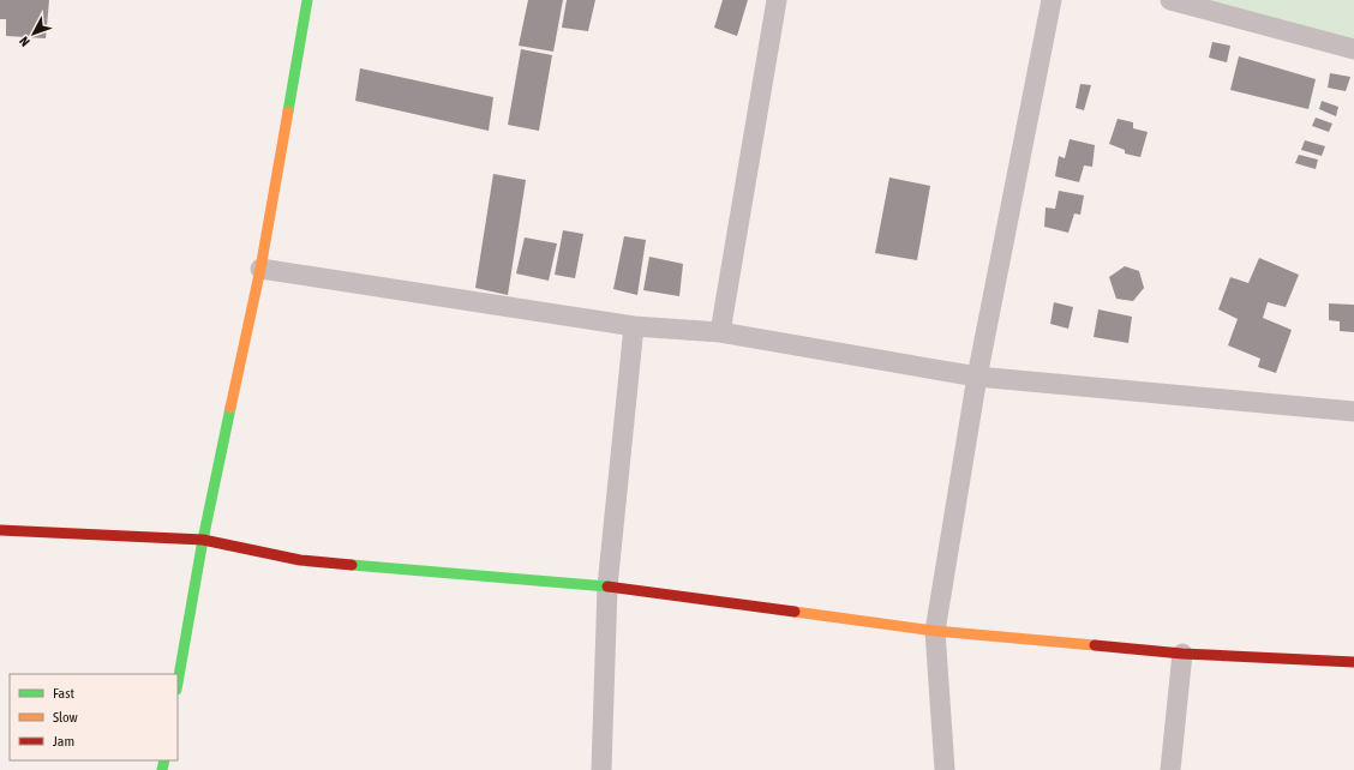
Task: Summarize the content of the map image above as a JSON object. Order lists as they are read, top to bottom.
{
  "legend": ["Fast", "Slow", "Jam"],
  "north": "bottom left"
}
